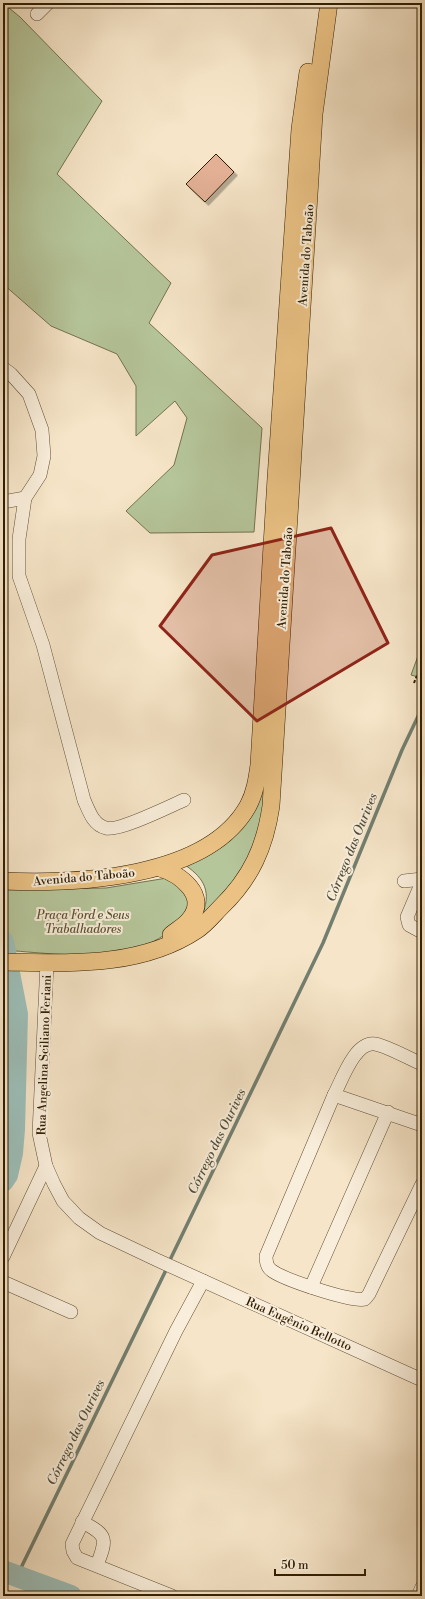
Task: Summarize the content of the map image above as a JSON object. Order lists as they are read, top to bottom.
{
  "streets": {
    "main road": ["Avenida do Taboão"],
    "street": ["Rua Angelina Sciliano Feriani", "Rua Eugênio Bellotto"]
  },
  "crossings": [
    ["Avenida do Taboão", "Rua Angelina Sciliano Feriani"],
    ["Rua Angelina Sciliano Feriani", "Rua Eugênio Bellotto"]
  ],
  "water": ["Córrego das Ourives"],
  "parks": ["Praça Ford e Seus Trabalhadores"],
  "scale_bar": "50 m"
}
